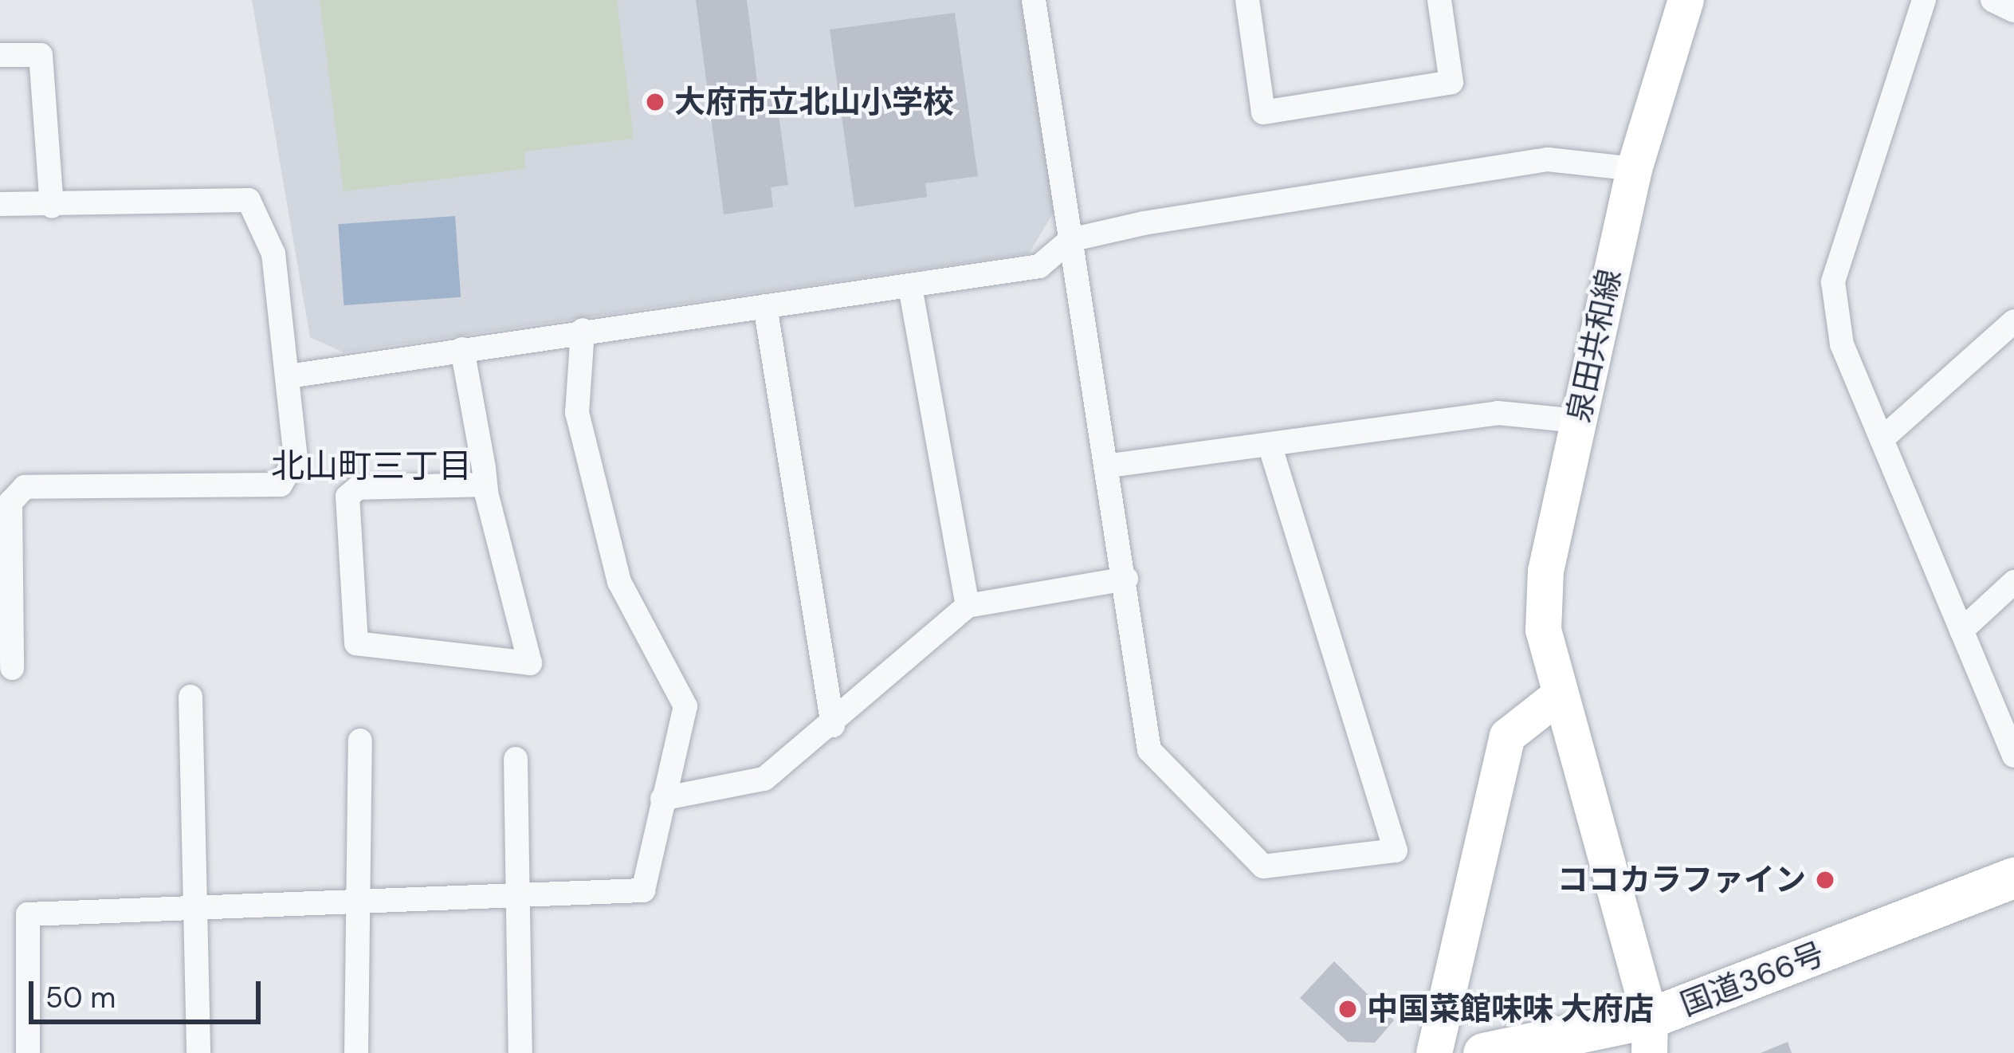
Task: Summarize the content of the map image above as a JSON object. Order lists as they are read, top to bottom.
{
  "streets": {
    "highway": ["国道366号"],
    "main road": ["泉田共和線"]
  },
  "crossings": [
    ["泉田共和線", "国道366号"]
  ],
  "districts": ["北山町三丁目"],
  "places": ["大府市立北山小学校", "ココカラファイン", "中国菜館味味 大府店"],
  "scale_bar": "50 m"
}
